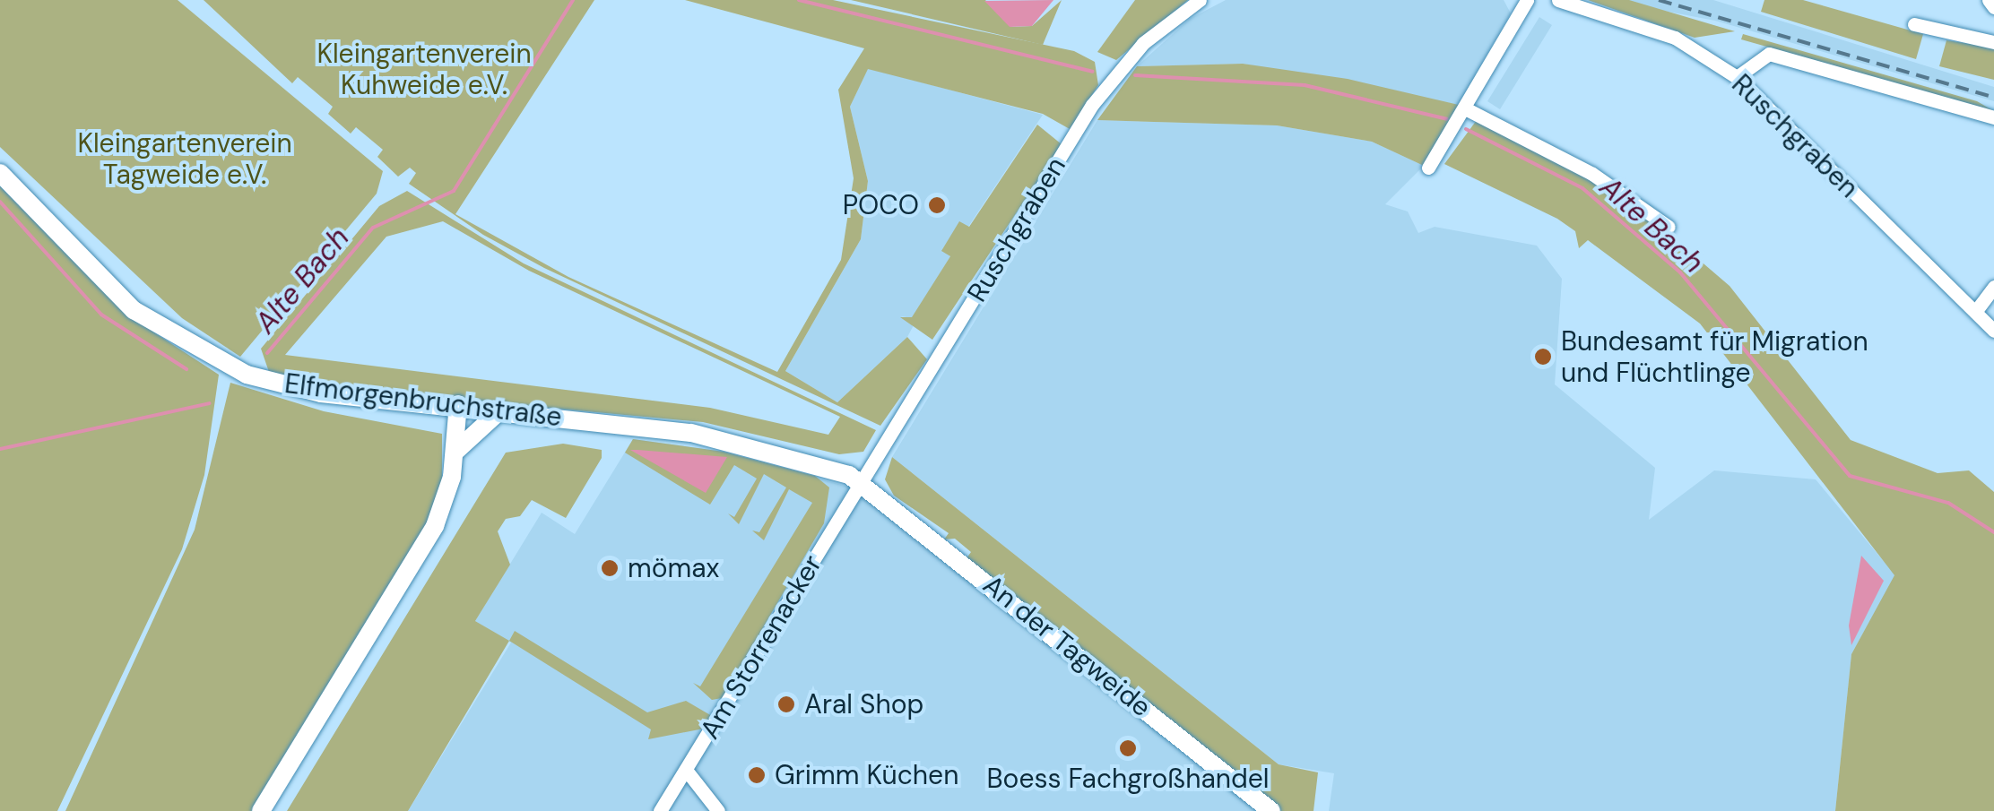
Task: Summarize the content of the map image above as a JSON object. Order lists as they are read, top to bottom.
{
  "streets": {
    "main road": ["Elfmorgenbruchstraße", "An der Tagweide"],
    "street": ["Ruschgraben", "Am Storrenacker"]
  },
  "crossings": [
    ["Ruschgraben", "Elfmorgenbruchstraße"],
    ["Ruschgraben", "An der Tagweide"],
    ["Ruschgraben", "Am Storrenacker"],
    ["Elfmorgenbruchstraße", "An der Tagweide"],
    ["Elfmorgenbruchstraße", "Am Storrenacker"],
    ["An der Tagweide", "Am Storrenacker"]
  ],
  "water": ["Alte Bach"],
  "parks": ["Kleingartenverein Kuhweide e.V.", "Kleingartenverein Tagweide e.V."],
  "places": [
    "POCO",
    "Bundesamt für Migration und Flüchtlinge",
    "mömax",
    "Aral Shop",
    "Boess Fachgroßhandel",
    "Grimm Küchen"
  ]
}
